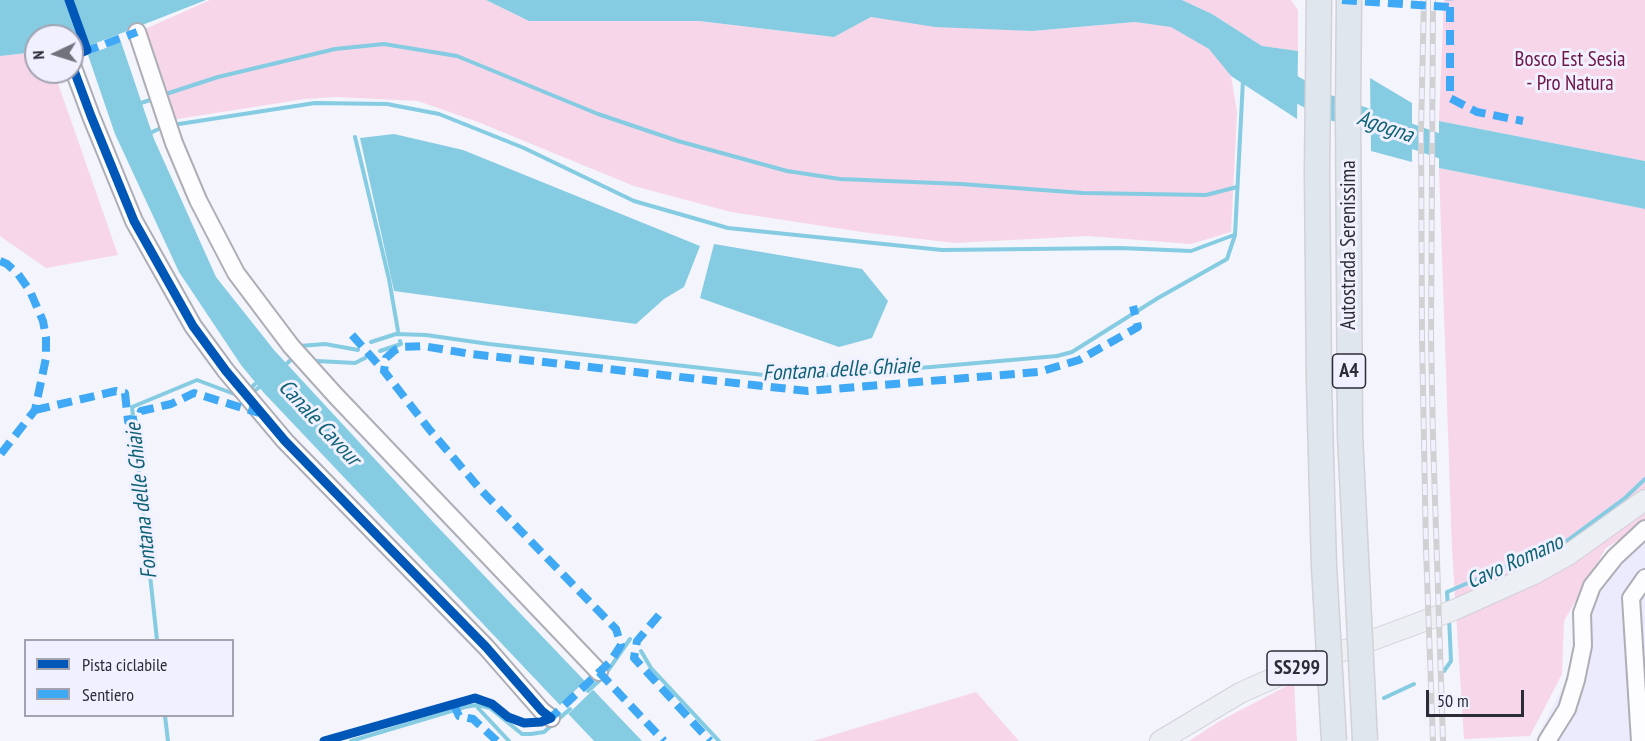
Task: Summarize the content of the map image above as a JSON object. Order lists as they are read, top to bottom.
{
  "streets": {
    "highway": ["Autostrada Serenissima", "A4"],
    "main road": ["SS299"]
  },
  "water": [
    "Agogna",
    "Fontana delle Ghiaie",
    "Canale Cavour",
    "Cavo Romano"
  ],
  "parks": ["Bosco Est Sesia - Pro Natura"],
  "legend": ["Pista ciclabile", "Sentiero"],
  "scale_bar": "50 m",
  "north": "left"
}
